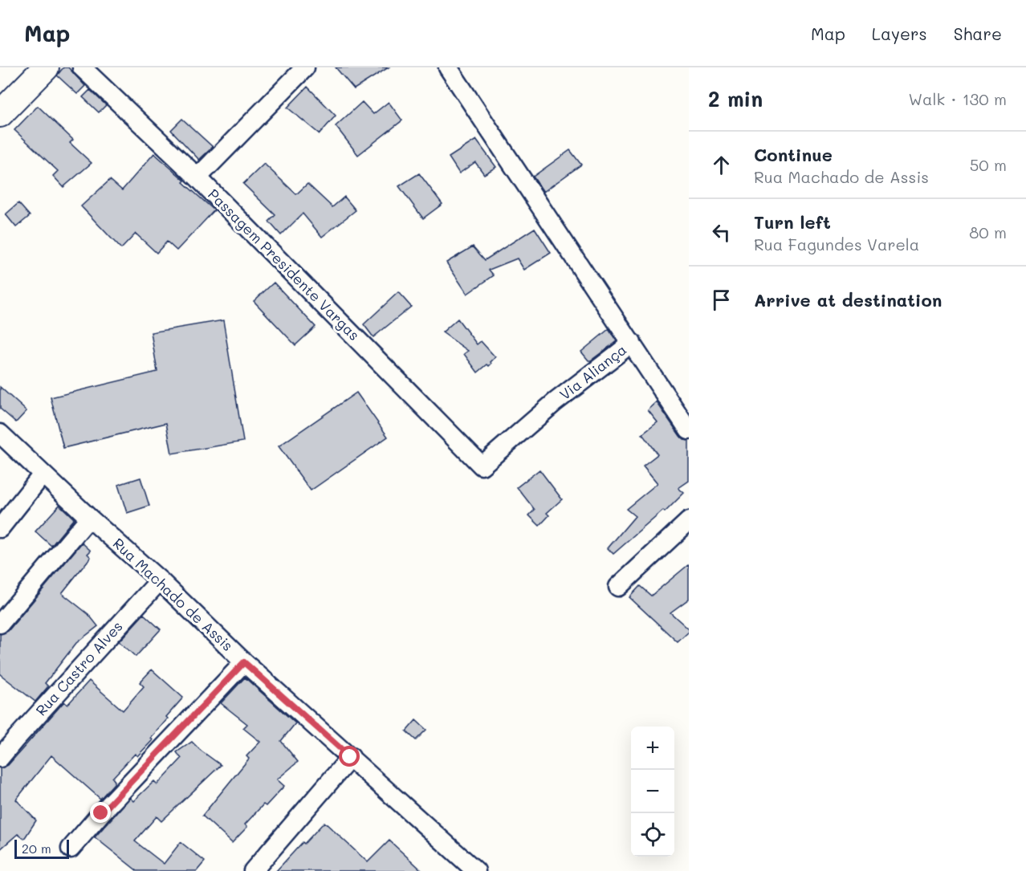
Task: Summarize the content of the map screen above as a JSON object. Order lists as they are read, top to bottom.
{
  "streets": {
    "street": [
      "Passagem Presidente Vargas",
      "Via Aliança",
      "Rua Machado de Assis",
      "Rua Castro Alves"
    ]
  },
  "crossings": [
    ["Passagem Presidente Vargas", "Via Aliança"],
    ["Rua Machado de Assis", "Rua Castro Alves"]
  ],
  "scale_bar": "20 m",
  "page": {
    "header": "Map",
    "nav": ["Map", "Layers", "Share"],
    "heading": ["2 min", "Walk · 130 m"],
    "list": [
      ["Continue", "Rua Machado de Assis", "50 m"],
      ["Turn left", "Rua Fagundes Varela", "80 m"],
      "Arrive at destination"
    ],
    "map_buttons": ["+", "−"],
    "scale": "20 m"
  }
}
